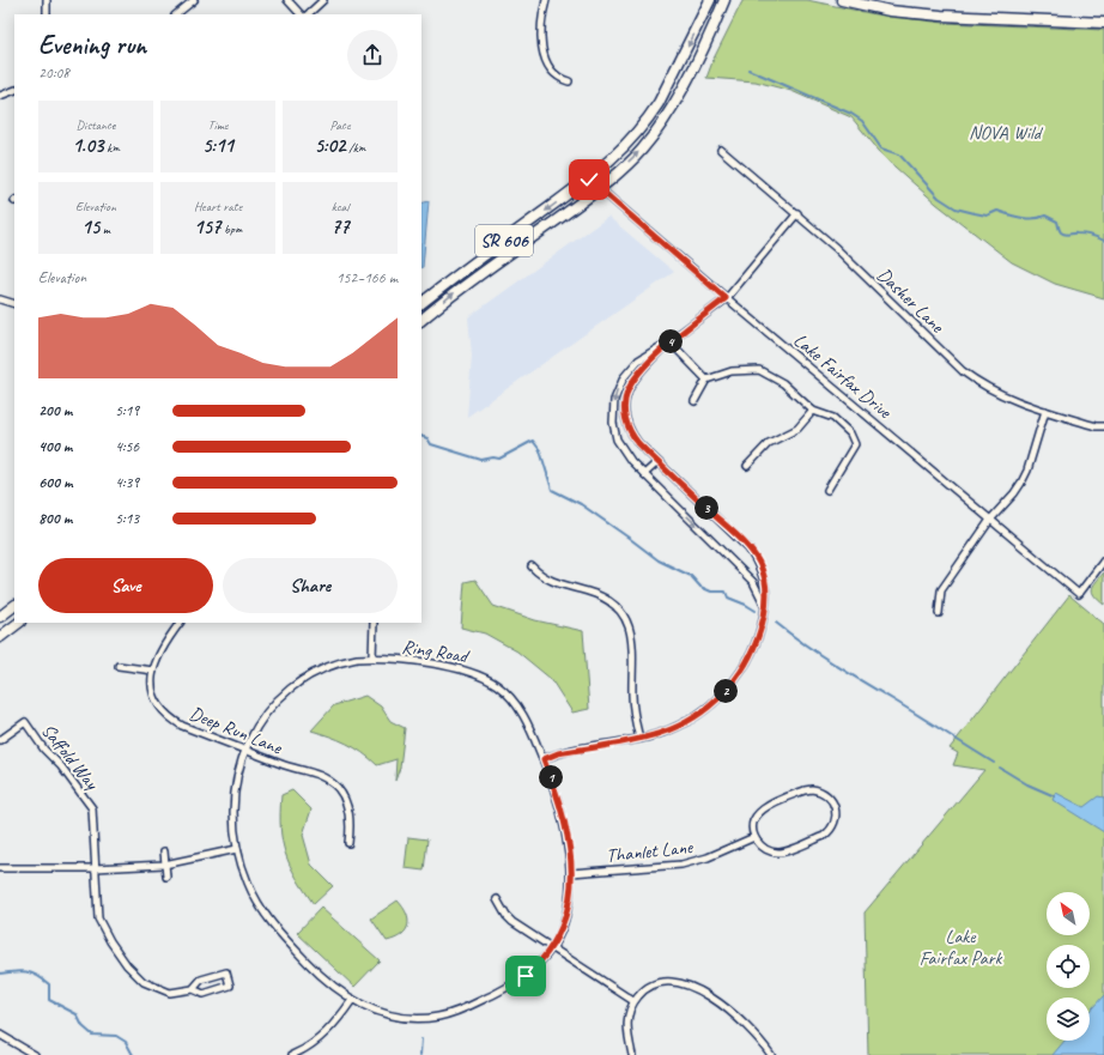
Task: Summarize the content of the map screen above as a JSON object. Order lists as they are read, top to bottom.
{
  "streets": {
    "main road": ["SR 606"],
    "street": [
      "Dasher Lane",
      "Lake Fairfax Drive",
      "Ring Road",
      "Deep Run Lane",
      "Saffold Way",
      "Thanlet Lane"
    ]
  },
  "crossings": [
    ["SR 606", "Lake Fairfax Drive"],
    ["Ring Road", "Deep Run Lane"],
    ["Ring Road", "Thanlet Lane"]
  ],
  "parks": ["NOVA Wild", "Lake Fairfax Park"],
  "north": "top left",
  "page": {
    "heading": ["Evening run", "20:08"],
    "stats": [
      ["Distance", "1.03 km"],
      ["Time", "5:11"],
      ["Pace", "5:02 /km"],
      ["Elevation", "15 m"],
      ["Heart rate", "157 bpm"],
      ["kcal", "77"]
    ],
    "chart": ["Elevation", "152–166 m"],
    "pins": [
      "4",
      "3",
      "2",
      "1"
    ],
    "list": [
      {
        "name": "200 m",
        "note": "5:19"
      },
      {
        "name": "400 m",
        "note": "4:56"
      },
      {
        "name": "600 m",
        "note": "4:39"
      },
      {
        "name": "800 m",
        "note": "5:13"
      }
    ],
    "buttons": ["Save", "Share"]
  }
}
